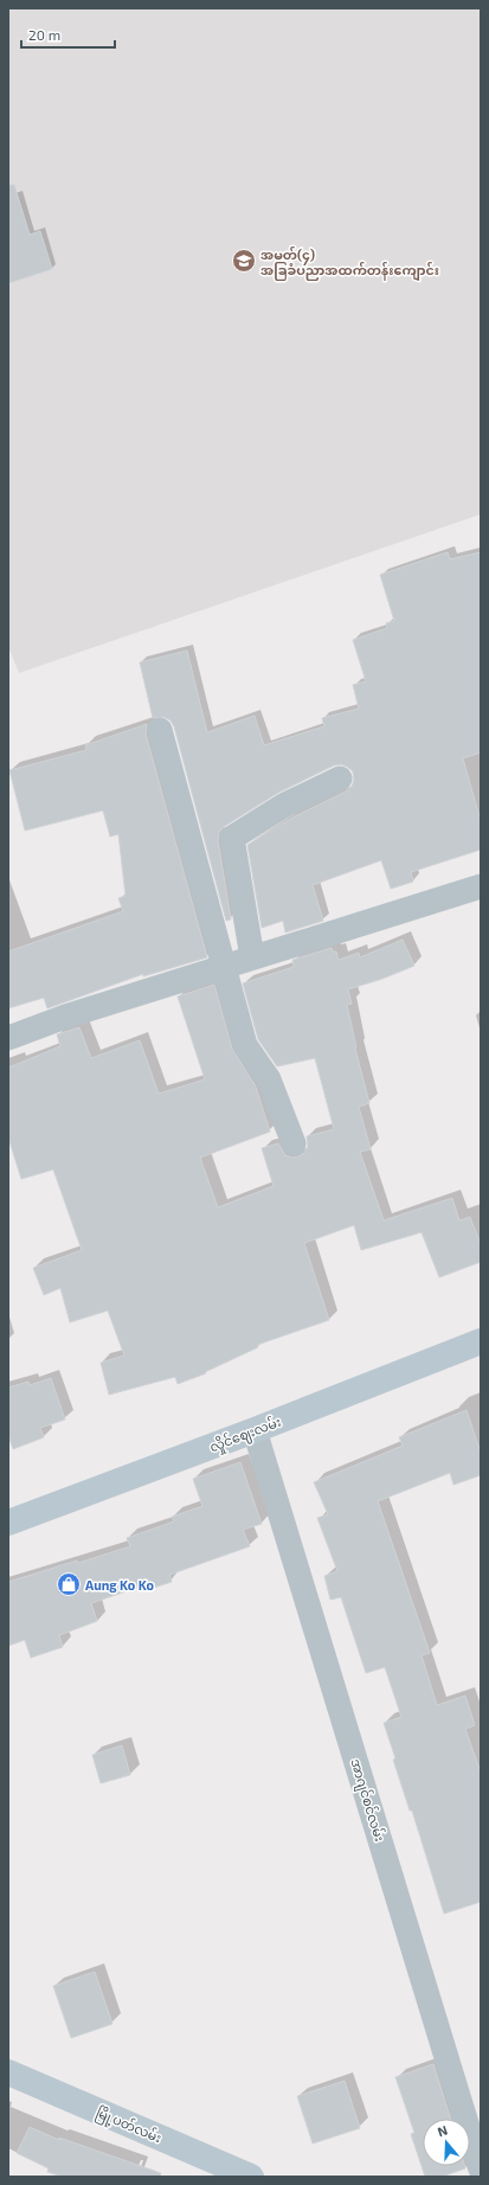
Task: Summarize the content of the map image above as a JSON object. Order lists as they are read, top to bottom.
{
  "streets": {
    "street": ["လှိုင်ဈေးလမ်း", "အာဂျင်စင်လမ်း", "မြို့ပတ်လမ်း"]
  },
  "crossings": [
    ["လှိုင်ဈေးလမ်း", "အာဂျင်စင်လမ်း"]
  ],
  "places": {
    "school or university": ["အမှတ်(၄) အခြခံပညာအထက်တန်းကျောင်း"],
    "shop": ["Aung Ko Ko"]
  },
  "scale_bar": "20 m",
  "north": "top"
}
